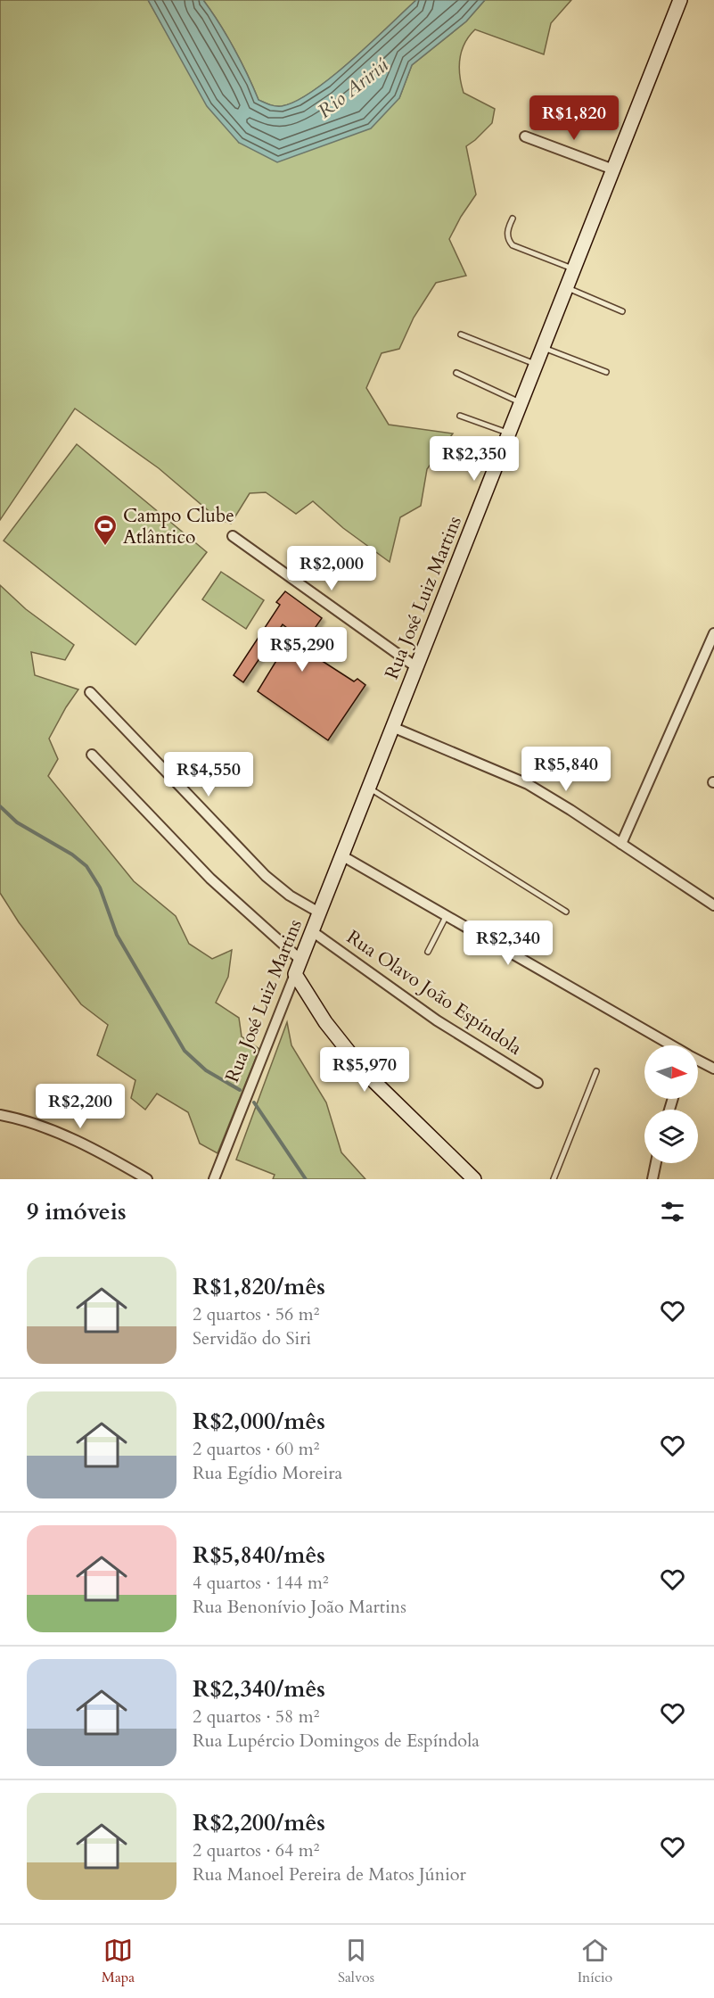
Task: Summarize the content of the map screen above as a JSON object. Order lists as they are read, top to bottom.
{
  "streets": {
    "main road": ["Rua José Luiz Martins"],
    "street": ["Rua Olavo João Espíndola"]
  },
  "crossings": [
    ["Rua José Luiz Martins", "Rua Olavo João Espíndola"]
  ],
  "water": ["Rio Aririú"],
  "places": {
    "sports": ["Campo Clube Atlântico"]
  },
  "north": "right",
  "page": {
    "price": [
      "R$1,820",
      "R$2,350",
      "R$2,000",
      "R$5,290",
      "R$5,840",
      "R$4,550",
      "R$2,340",
      "R$5,970",
      "R$2,200"
    ],
    "heading": "9 imóveis",
    "list": [
      {
        "name": "R$1,820/mês",
        "note": "2 quartos · 56 m² · Servidão do Siri"
      },
      {
        "name": "R$2,000/mês",
        "note": "2 quartos · 60 m² · Rua Egídio Moreira"
      },
      {
        "name": "R$5,840/mês",
        "note": "4 quartos · 144 m² · Rua Benonívio João Martins"
      },
      {
        "name": "R$2,340/mês",
        "note": "2 quartos · 58 m² · Rua Lupércio Domingos de Espíndola"
      },
      {
        "name": "R$2,200/mês",
        "note": "2 quartos · 64 m² · Rua Manoel Pereira de Matos Júnior"
      }
    ],
    "tabs": ["Mapa", "Salvos", "Início"]
  }
}
